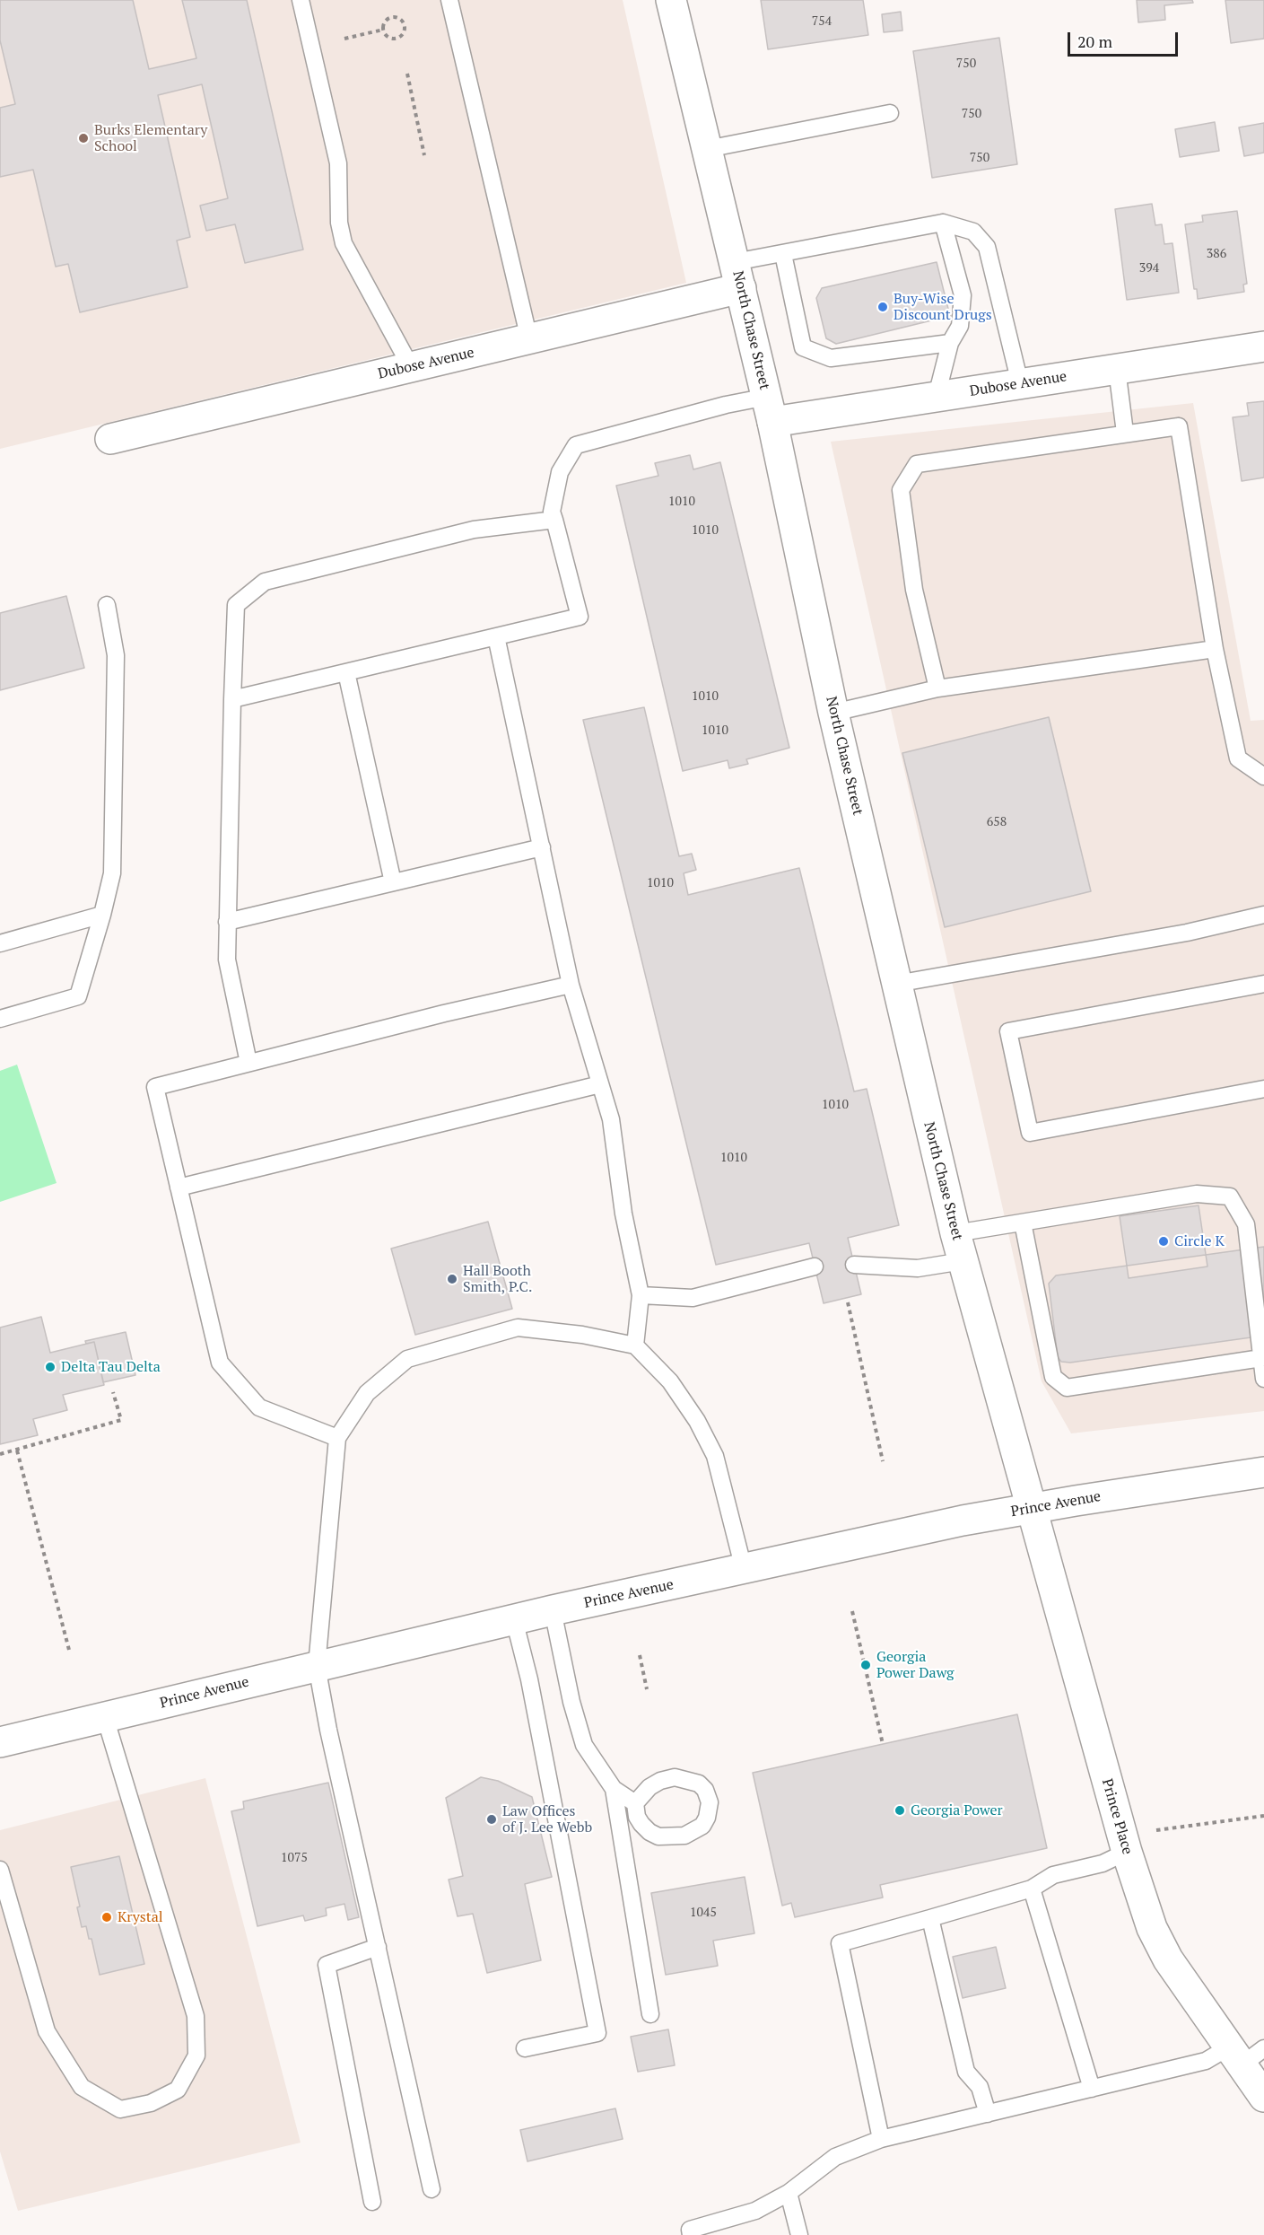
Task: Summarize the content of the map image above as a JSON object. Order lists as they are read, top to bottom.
{
  "streets": {
    "main road": [
      "North Chase Street",
      "Dubose Avenue",
      "Prince Avenue",
      "Prince Place"
    ]
  },
  "crossings": [
    ["North Chase Street", "Dubose Avenue"],
    ["North Chase Street", "Prince Avenue"],
    ["North Chase Street", "Prince Place"],
    ["Prince Avenue", "Prince Place"]
  ],
  "places": [
    "Burks Elementary School",
    "Buy-Wise Discount Drugs",
    "Circle K",
    "Hall Booth Smith, P.C.",
    "Delta Tau Delta",
    "Georgia Power Dawg",
    "Georgia Power",
    "Law Offices of J. Lee Webb",
    "Krystal"
  ],
  "house_numbers": [
    "754",
    "750",
    "750",
    "750",
    "386",
    "394",
    "1010",
    "1010",
    "1010",
    "1010",
    "658",
    "1010",
    "1010",
    "1010",
    "1075",
    "1045"
  ],
  "scale_bar": "20 m"
}
